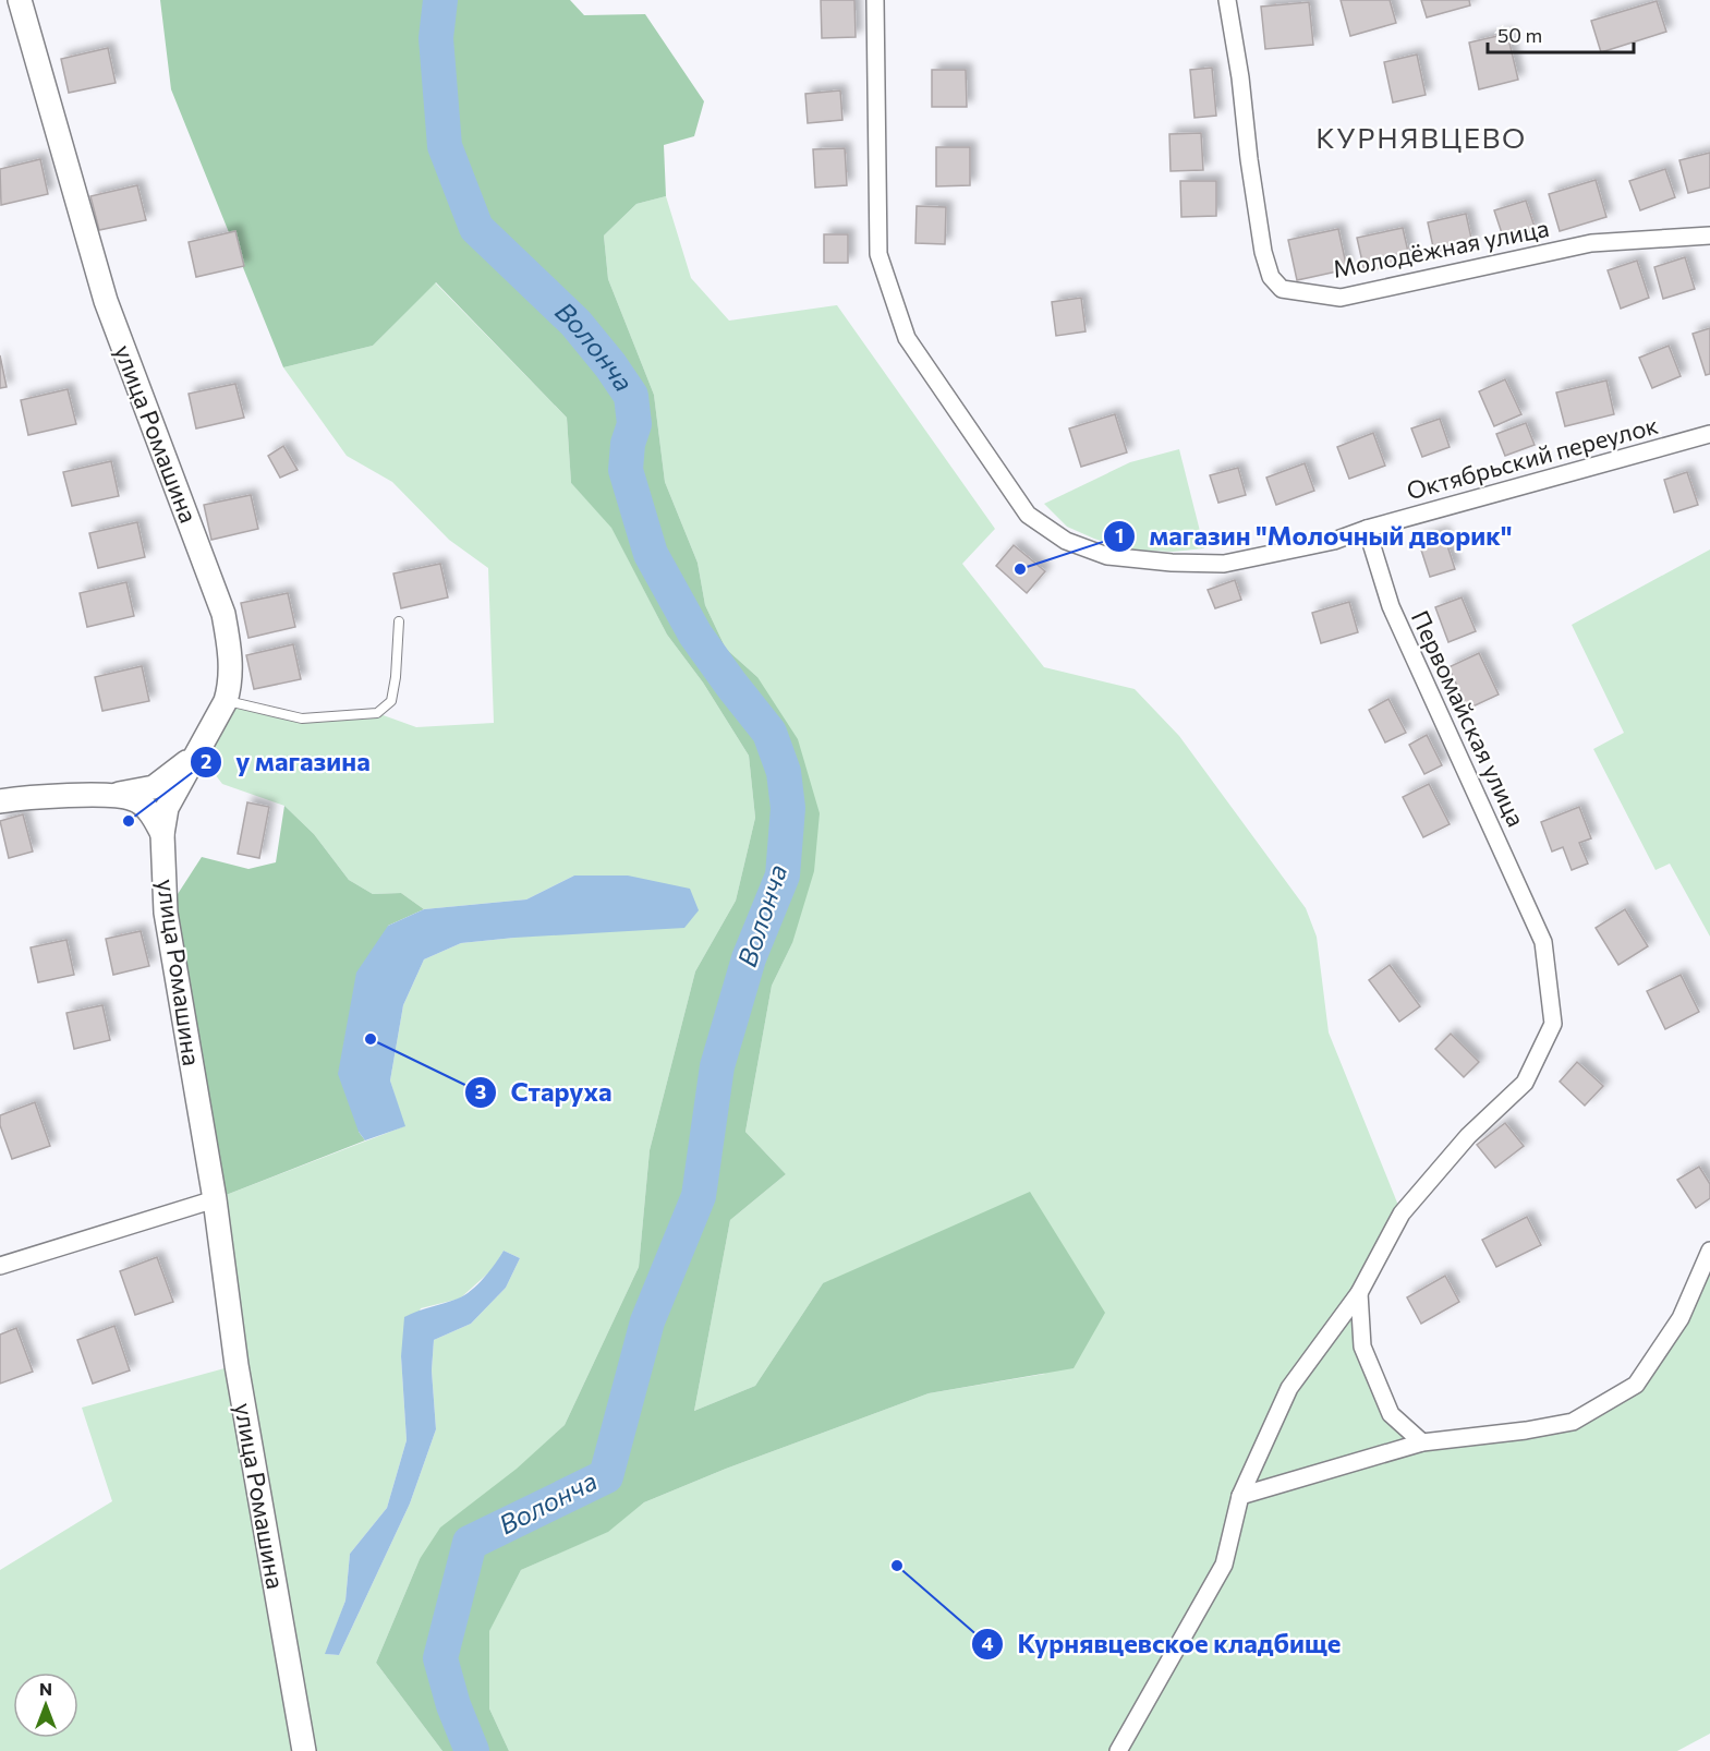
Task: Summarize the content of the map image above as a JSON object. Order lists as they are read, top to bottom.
{
  "streets": {
    "street": [
      "Молодёжная улица",
      "улица Ромашина",
      "Октябрьский переулок",
      "Первомайская улица"
    ]
  },
  "crossings": [
    ["Октябрьский переулок", "Первомайская улица"]
  ],
  "districts": ["КУРНЯВЦЕВО"],
  "water": ["Волонча"],
  "places": [
    "магазин \"Молочный дворик\"",
    "у магазина",
    "Старуха",
    "Курнявцевское кладбище"
  ],
  "scale_bar": "50 m",
  "north": "top"
}
